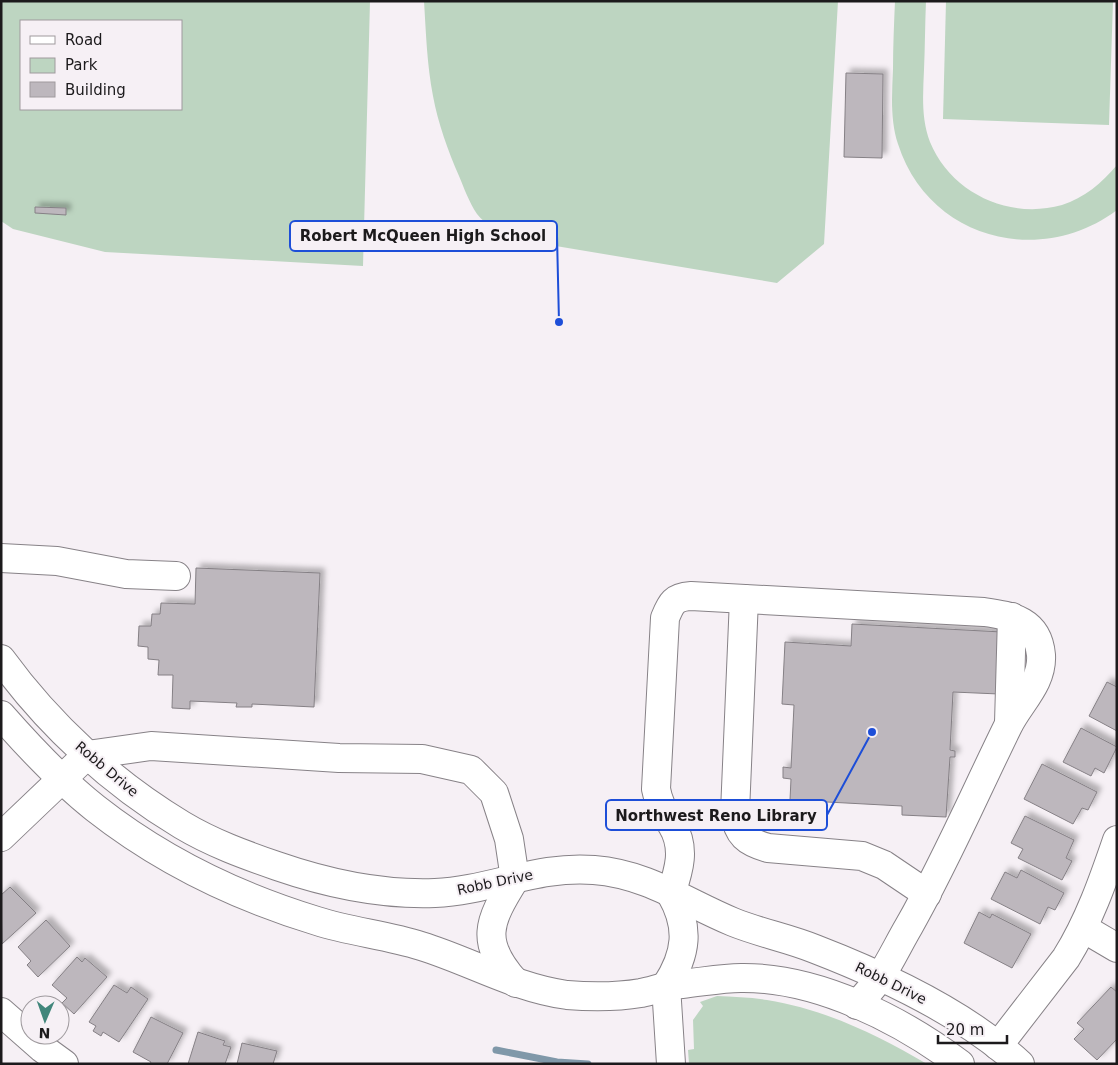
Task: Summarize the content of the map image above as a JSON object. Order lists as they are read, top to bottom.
{
  "streets": {
    "street": ["Robb Drive"]
  },
  "places": ["Robert McQueen High School", "Northwest Reno Library"],
  "legend": ["Road", "Park", "Building"],
  "scale_bar": "20 m",
  "north": "bottom"
}
